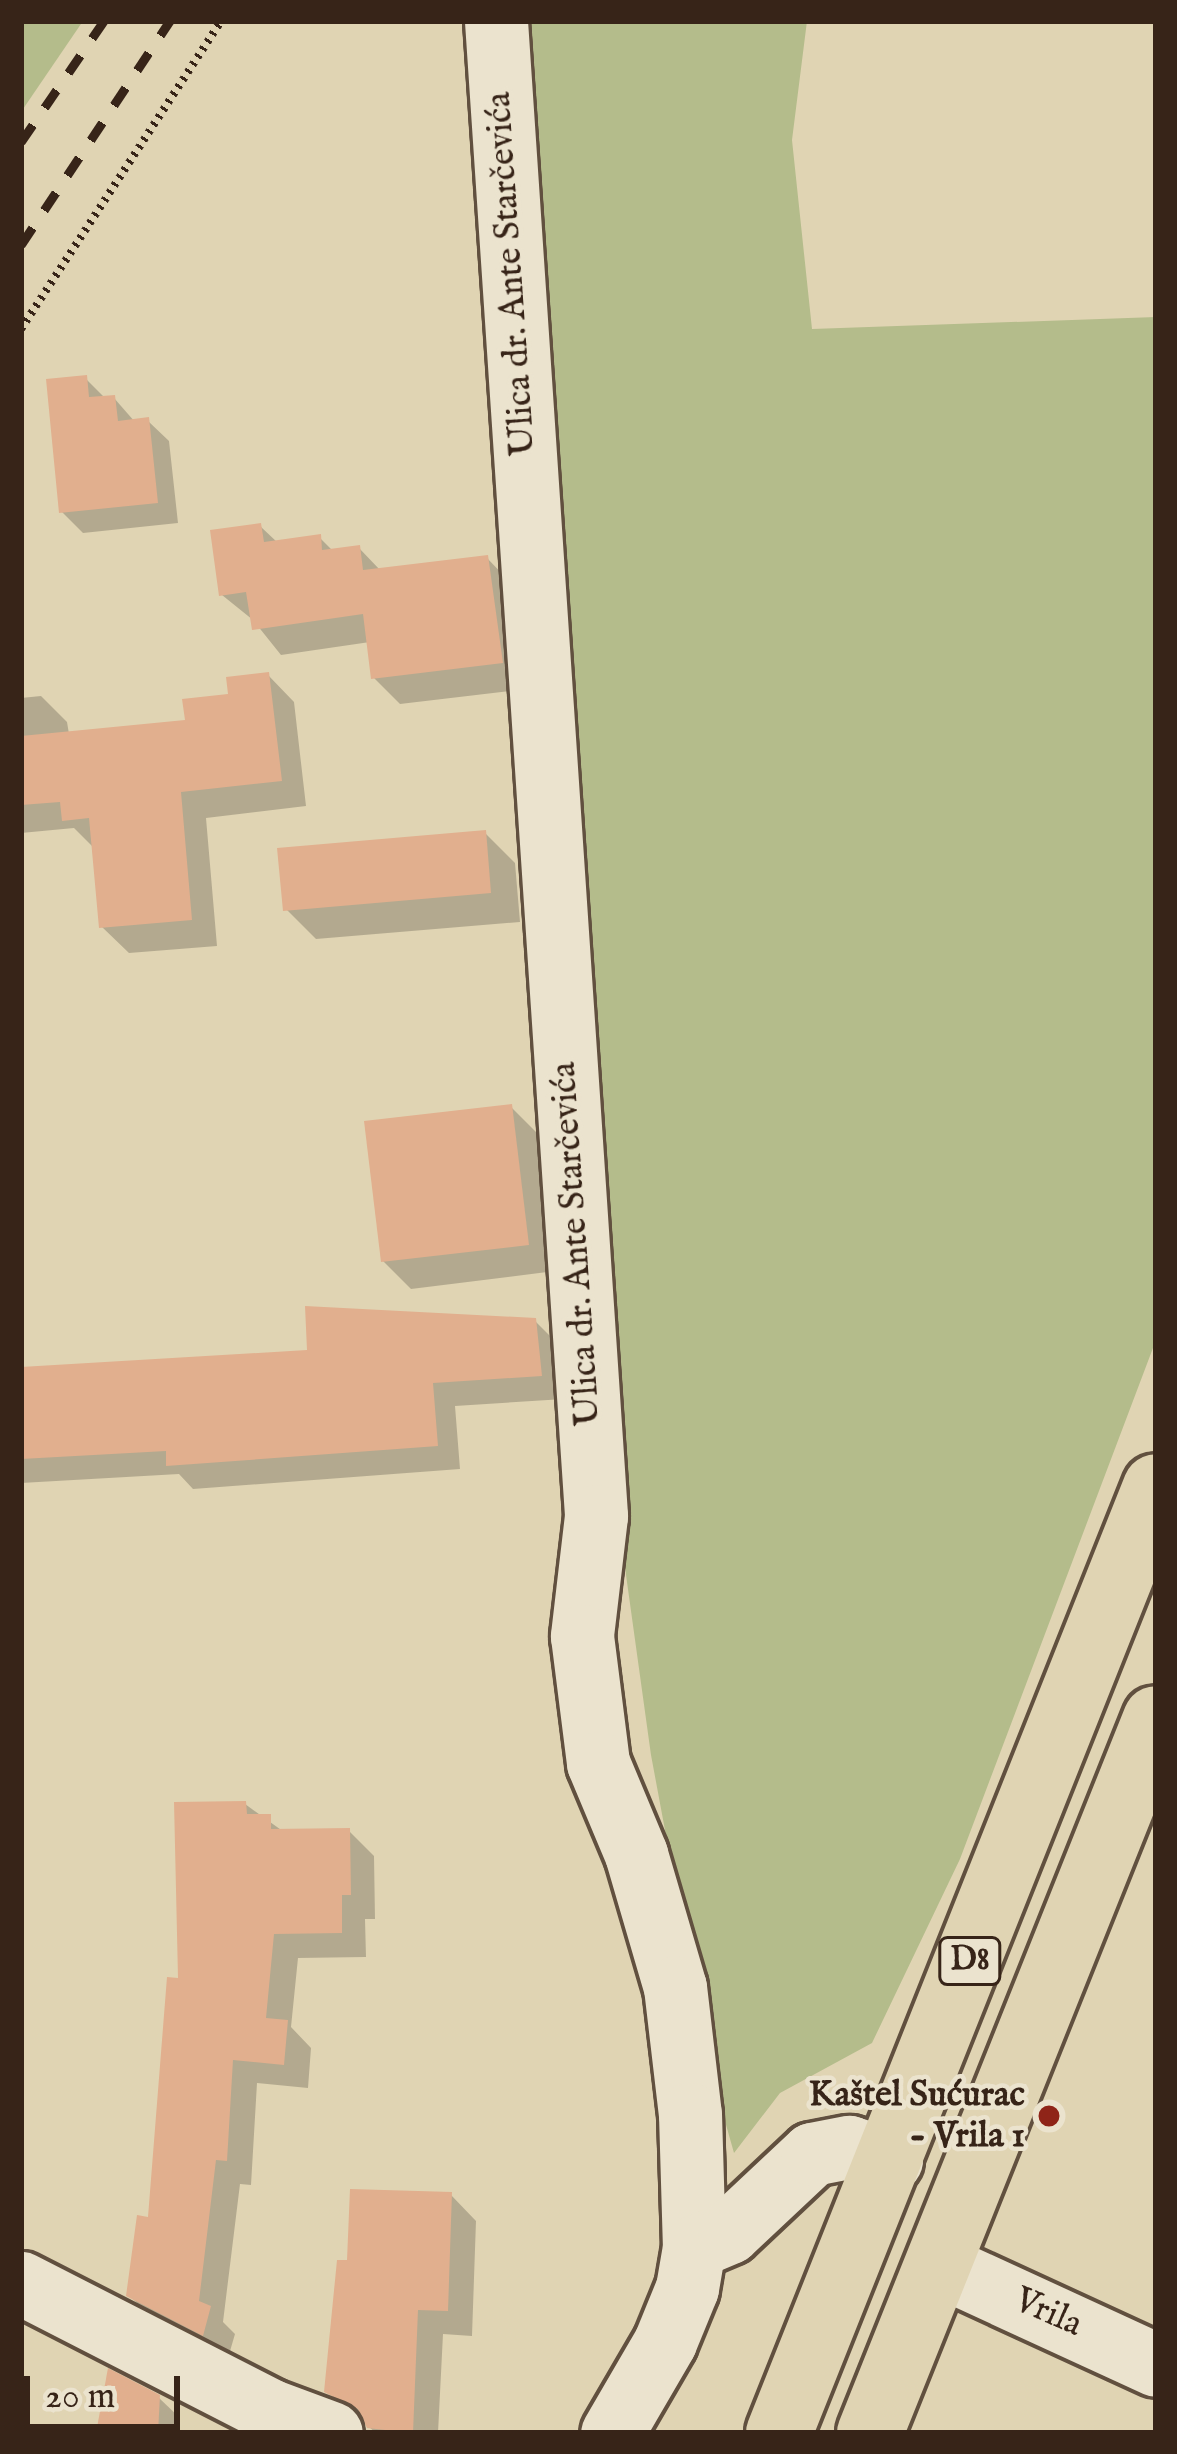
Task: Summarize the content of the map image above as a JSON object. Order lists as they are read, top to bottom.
{
  "streets": {
    "main road": ["D8"],
    "street": ["Ulica dr. Ante Starčevića", "Vrila"]
  },
  "crossings": [
    ["D8", "Vrila"]
  ],
  "places": ["Kaštel Sućurac - Vrila 1"],
  "scale_bar": "20 m"
}
